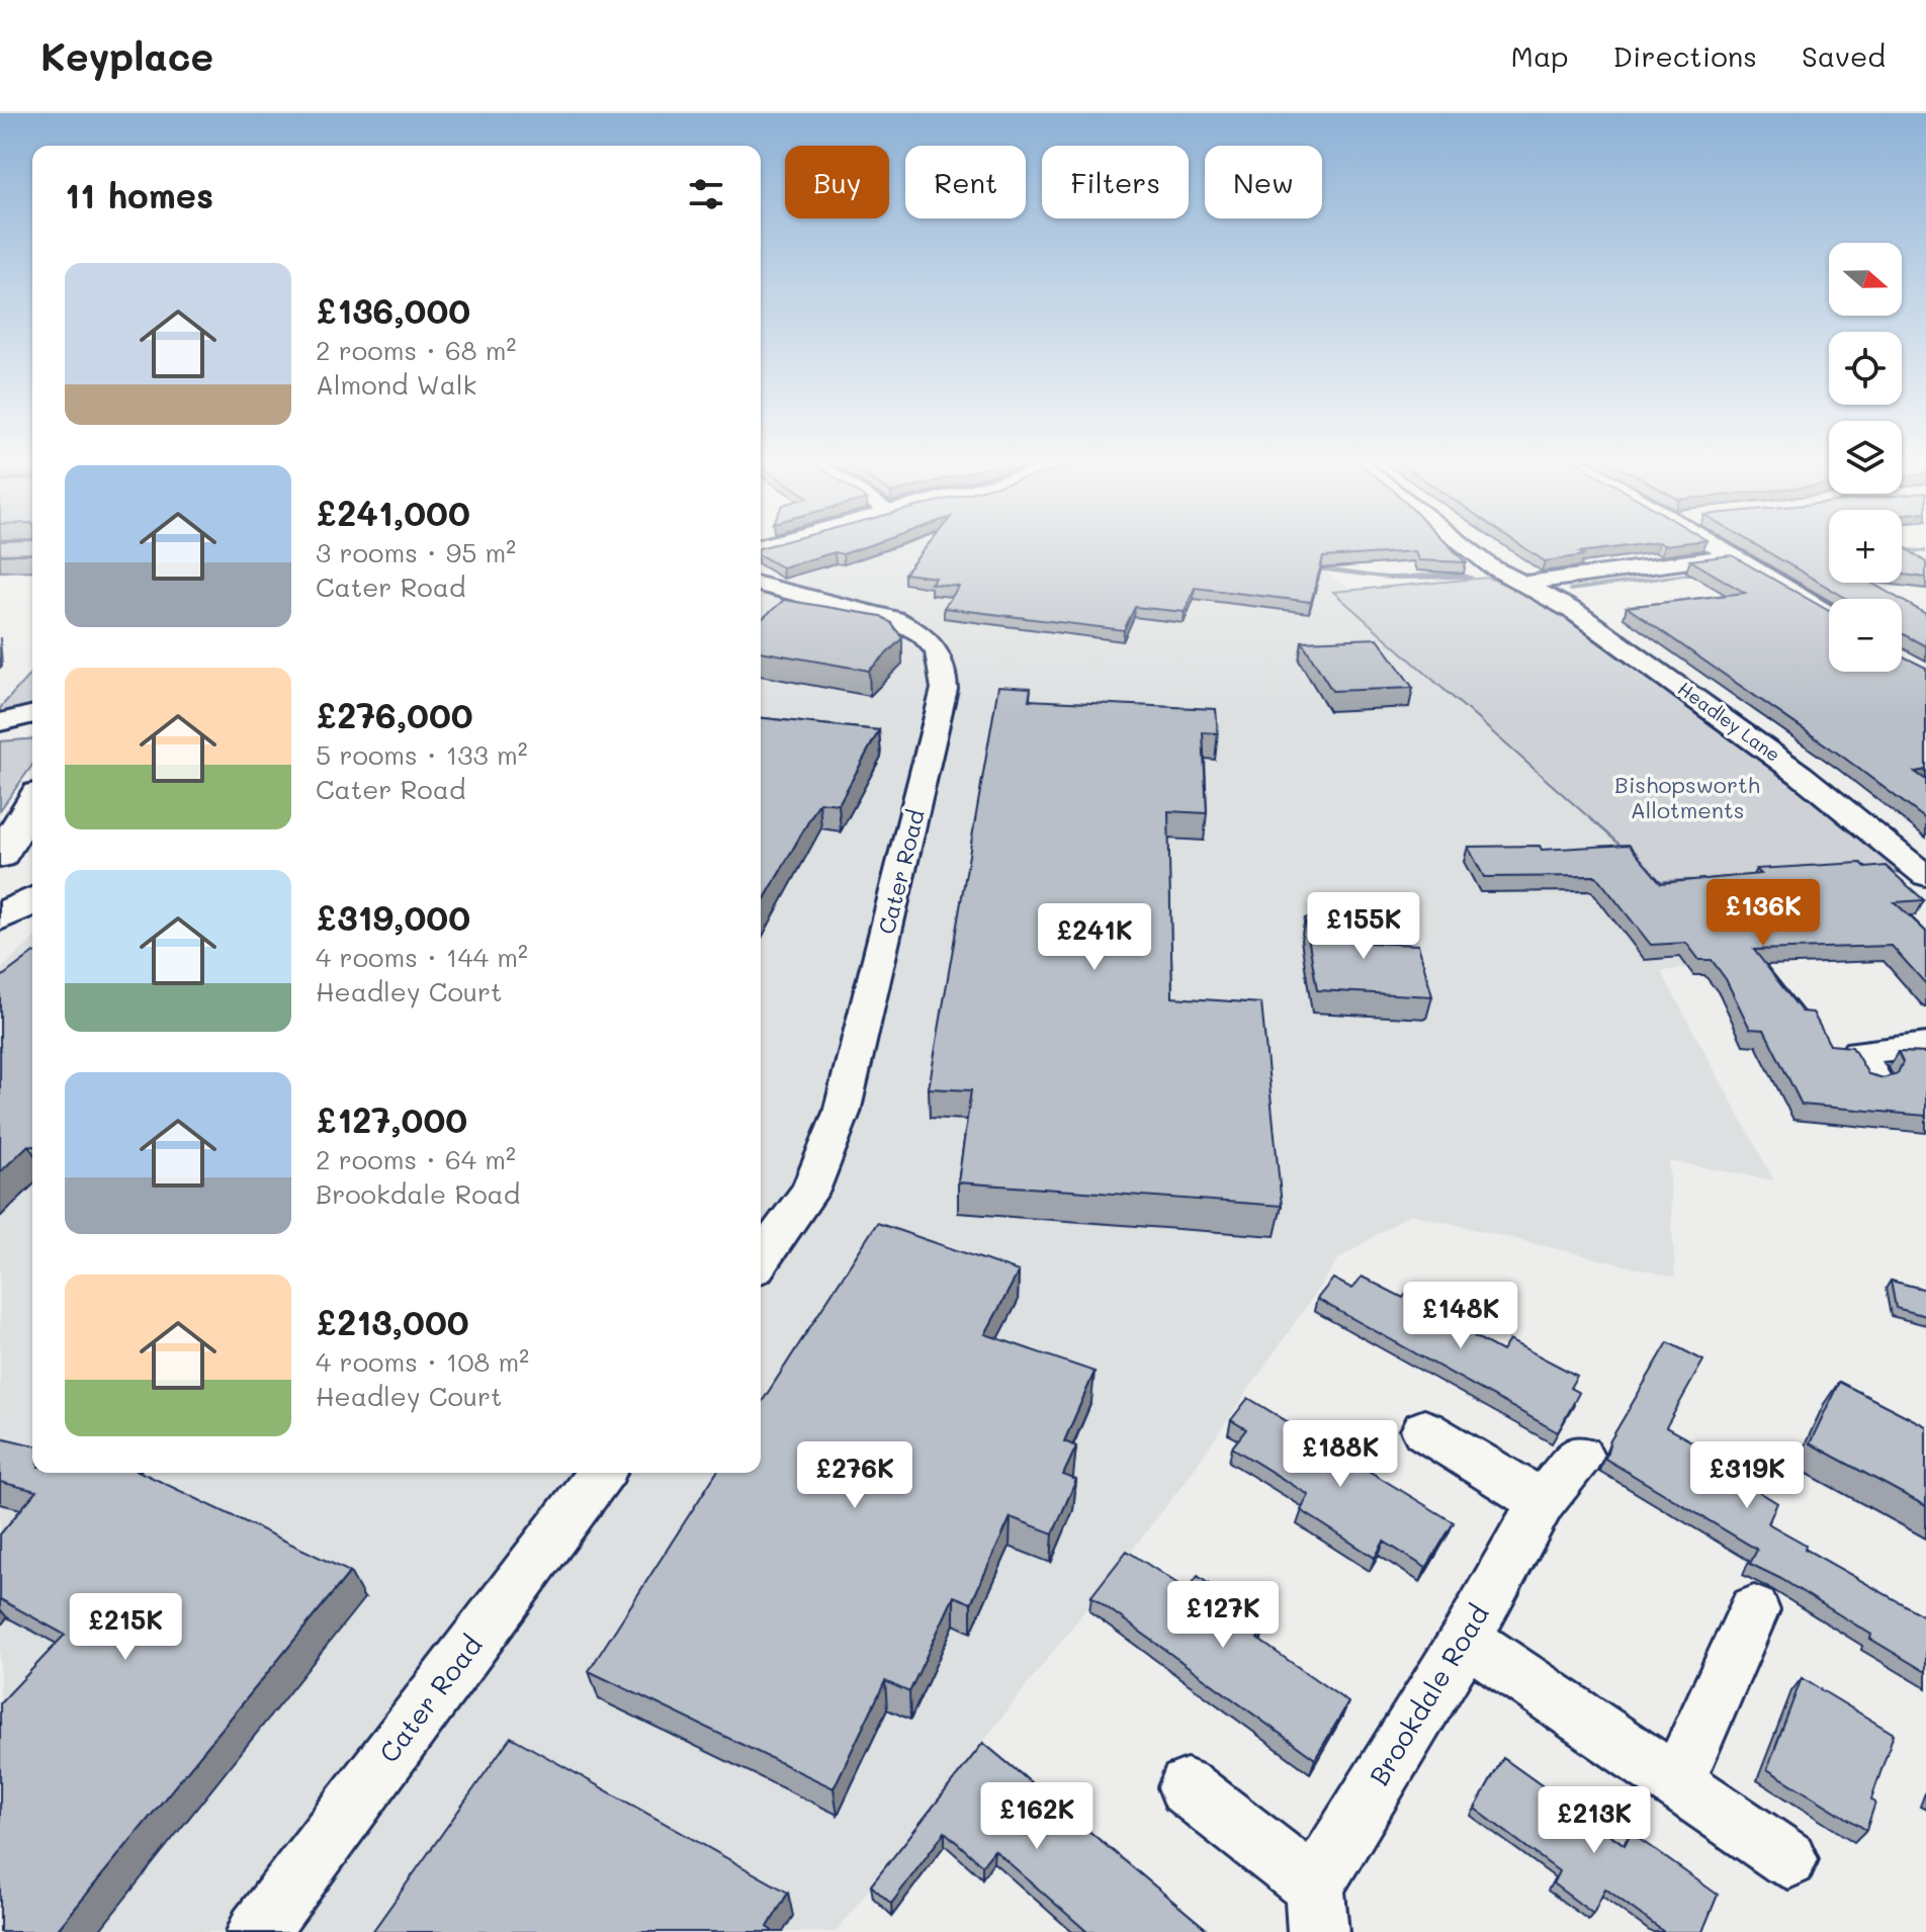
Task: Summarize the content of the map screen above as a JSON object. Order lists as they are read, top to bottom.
{
  "streets": {
    "street": ["Headley Lane", "Cater Road", "Brookdale Road"]
  },
  "parks": ["Bishopsworth Allotments"],
  "north": "right",
  "page": {
    "header": "Keyplace",
    "nav": ["Map", "Directions", "Saved"],
    "chip": [
      "Buy",
      "Rent",
      "Filters",
      "New"
    ],
    "heading": "11 homes",
    "map_buttons": ["+", "−"],
    "list": [
      {
        "name": "£136,000",
        "note": "2 rooms · 68 m² · Almond Walk"
      },
      {
        "name": "£241,000",
        "note": "3 rooms · 95 m² · Cater Road"
      },
      {
        "name": "£276,000",
        "note": "5 rooms · 133 m² · Cater Road"
      },
      {
        "name": "£319,000",
        "note": "4 rooms · 144 m² · Headley Court"
      },
      {
        "name": "£127,000",
        "note": "2 rooms · 64 m² · Brookdale Road"
      },
      {
        "name": "£213,000",
        "note": "4 rooms · 108 m² · Headley Court"
      }
    ],
    "price": [
      "£136K",
      "£155K",
      "£241K",
      "£148K",
      "£188K",
      "£276K",
      "£319K",
      "£127K",
      "£215K",
      "£162K",
      "£213K"
    ]
  }
}
